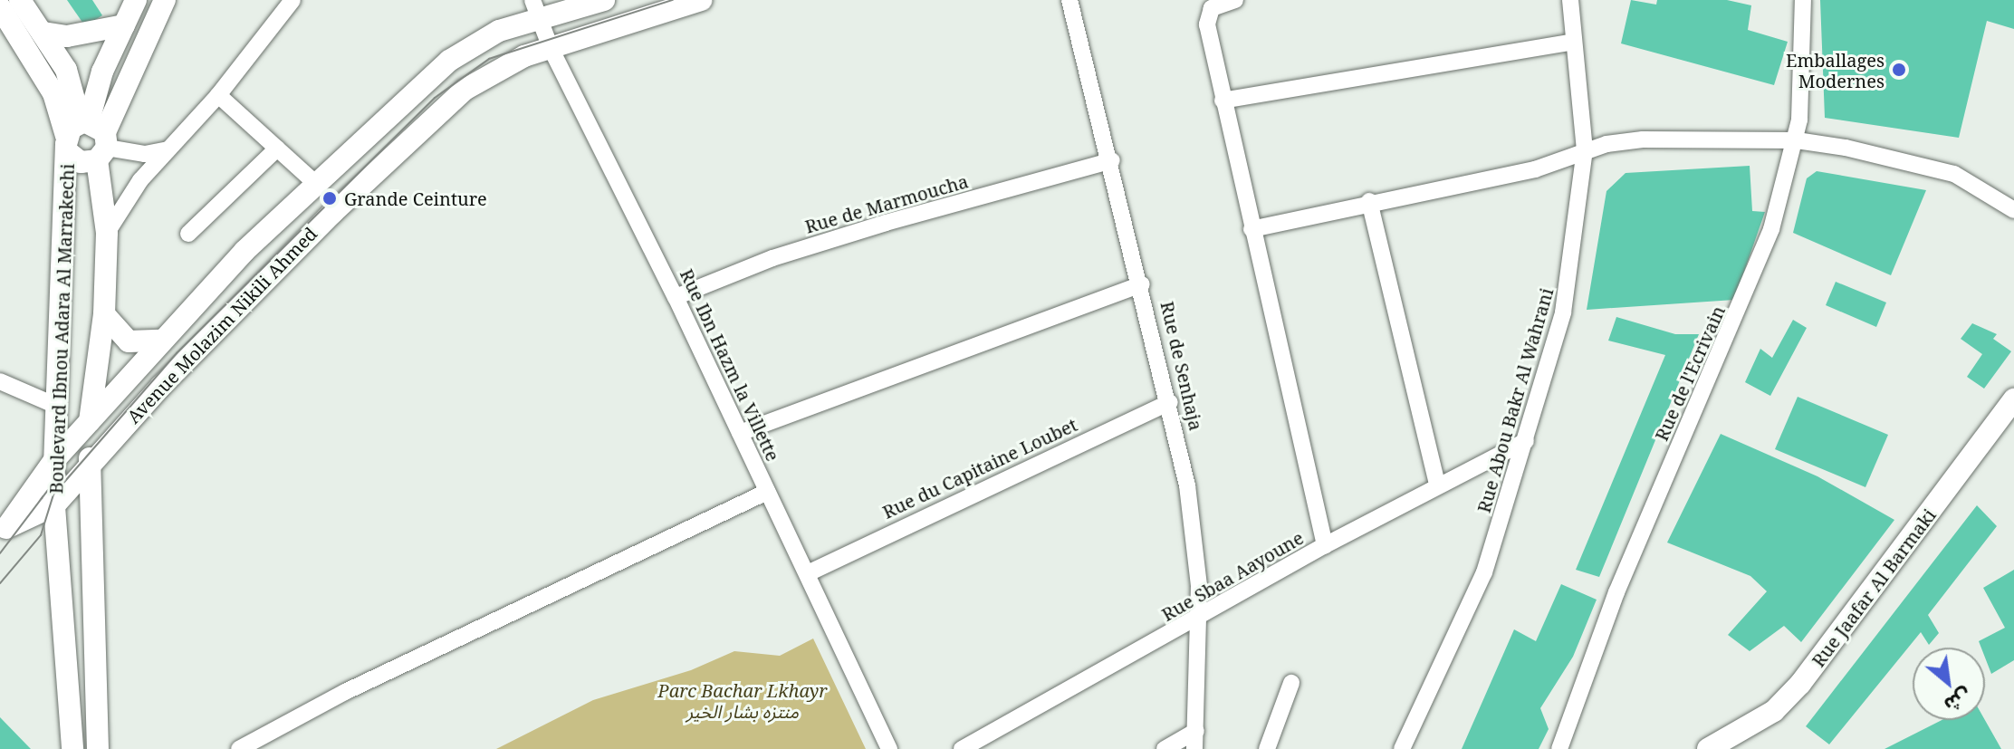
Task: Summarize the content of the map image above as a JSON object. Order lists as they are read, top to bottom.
{
  "streets": {
    "street": [
      "Rue de Marmoucha",
      "Avenue Molazim Nikili Ahmed",
      "Boulevard Ibnou Adara Al Marrakechi",
      "Rue Ibn Hazm la Villette",
      "Rue de Senhaja",
      "Rue de l'Ecrivain",
      "Rue Abou Bakr Al Wahrani",
      "Rue du Capitaine Loubet",
      "Rue Sbaa Aayoune",
      "Rue Jaafar Al Barmaki"
    ]
  },
  "crossings": [
    ["Rue de Marmoucha", "Rue Ibn Hazm la Villette"],
    ["Rue de Marmoucha", "Rue de Senhaja"],
    ["Avenue Molazim Nikili Ahmed", "Boulevard Ibnou Adara Al Marrakechi"],
    ["Avenue Molazim Nikili Ahmed", "Rue Ibn Hazm la Villette"],
    ["Rue Ibn Hazm la Villette", "Rue du Capitaine Loubet"],
    ["Rue de Senhaja", "Rue du Capitaine Loubet"],
    ["Rue de Senhaja", "Rue Sbaa Aayoune"],
    ["Rue Abou Bakr Al Wahrani", "Rue Sbaa Aayoune"]
  ],
  "parks": ["Parc Bachar Lkhayr منتزه بشار الخير"],
  "places": ["Emballages Modernes", "Grande Ceinture"],
  "north": "bottom right"
}
